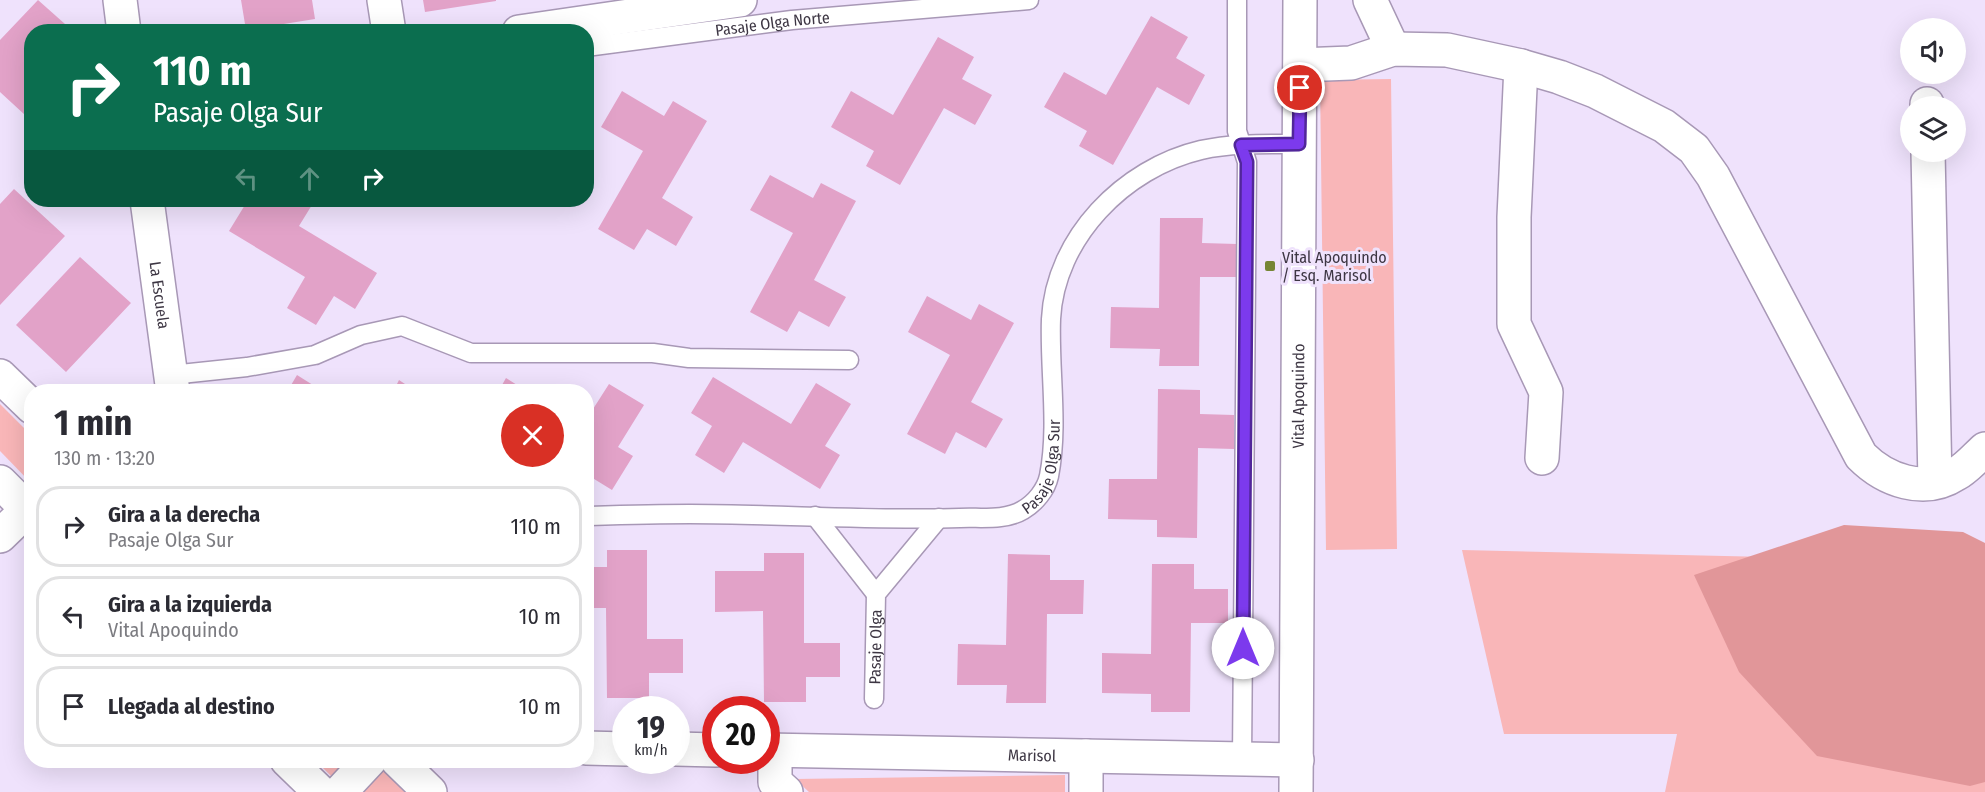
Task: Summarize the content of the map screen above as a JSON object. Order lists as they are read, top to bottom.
{
  "streets": {
    "street": ["La Escuela", "Vital Apoquindo", "Marisol"],
    "lane": ["Pasaje Olga Norte", "Pasaje Olga Sur", "Pasaje Olga"]
  },
  "crossings": [
    ["Vital Apoquindo", "Pasaje Olga Sur"],
    ["Vital Apoquindo", "Marisol"],
    ["Pasaje Olga Sur", "Pasaje Olga"]
  ],
  "places": {
    "transit": ["Vital Apoquindo / Esq. Marisol"]
  },
  "page": {
    "turn": ["110 m", "Pasaje Olga Sur"],
    "heading": ["1 min", "130 m · 13:20"],
    "list": [
      {
        "name": "Gira a la derecha",
        "note": "Pasaje Olga Sur",
        "value": "110 m"
      },
      {
        "name": "Gira a la izquierda",
        "note": "Vital Apoquindo",
        "value": "10 m"
      },
      {
        "name": "Llegada al destino",
        "value": "10 m"
      }
    ],
    "speed": "19 km/h",
    "limit": "20"
  }
}
